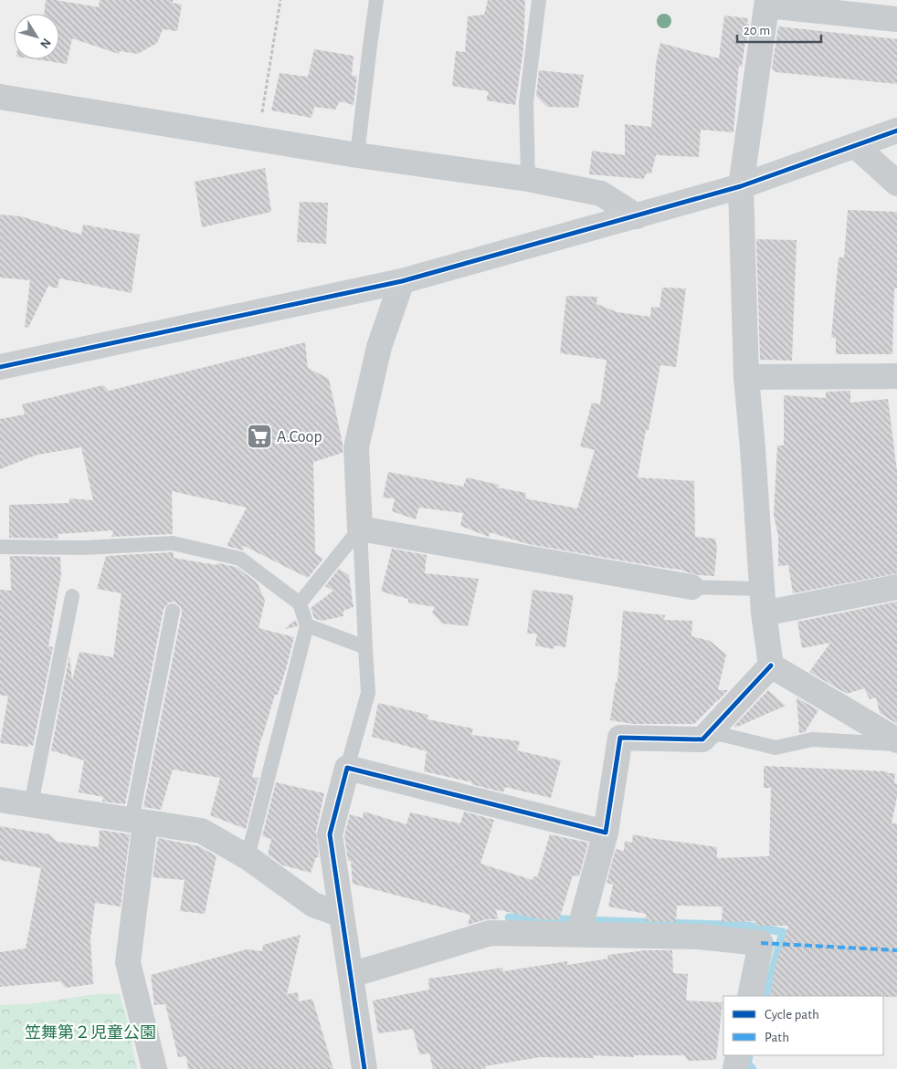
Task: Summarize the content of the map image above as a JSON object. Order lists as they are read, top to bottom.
{
  "parks": ["笠舞第２児童公園"],
  "places": {
    "supermarket": ["A.Coop"]
  },
  "legend": ["Cycle path", "Path"],
  "scale_bar": "20 m",
  "north": "bottom right"
}
